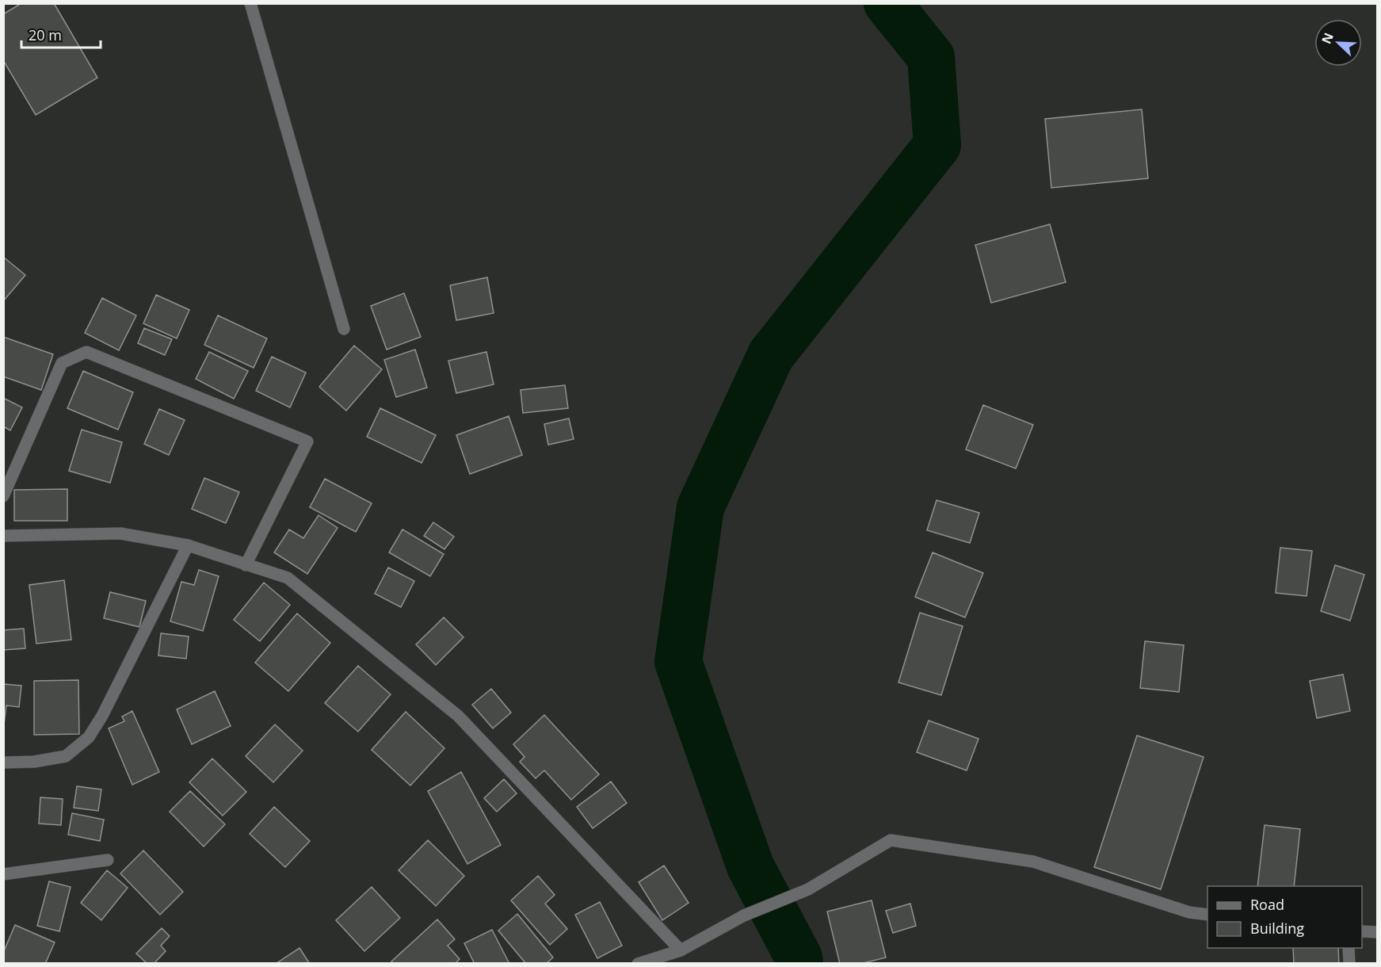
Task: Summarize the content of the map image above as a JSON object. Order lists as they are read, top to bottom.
{
  "legend": ["Road", "Building"],
  "scale_bar": "20 m",
  "north": "top left"
}
